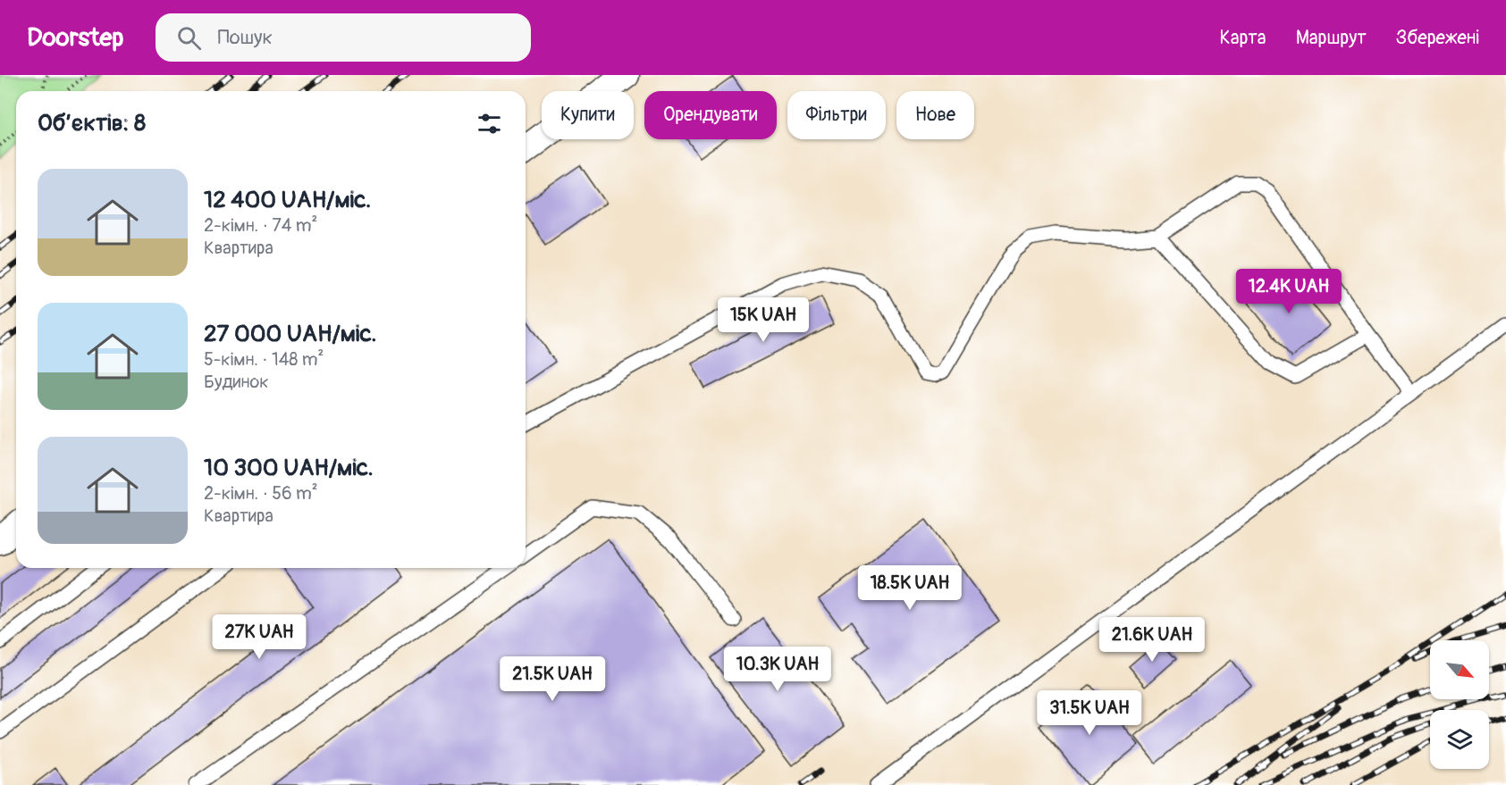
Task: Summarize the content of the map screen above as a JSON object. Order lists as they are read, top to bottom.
{
  "north": "bottom right",
  "page": {
    "header": "Doorstep",
    "search": "Пошук",
    "nav": ["Карта", "Маршрут", "Збережені"],
    "chip": [
      "Купити",
      "Орендувати",
      "Фільтри",
      "Нове"
    ],
    "heading": "Об’єктів: 8",
    "list": [
      {
        "name": "12 400 UAH/міс.",
        "note": "2-кімн. · 74 m² · Квартира"
      },
      {
        "name": "27 000 UAH/міс.",
        "note": "5-кімн. · 148 m² · Будинок"
      },
      {
        "name": "10 300 UAH/міс.",
        "note": "2-кімн. · 56 m² · Квартира"
      }
    ],
    "price": [
      "12.4K UAH",
      "15K UAH",
      "18.5K UAH",
      "27K UAH",
      "21.6K UAH",
      "10.3K UAH",
      "21.5K UAH",
      "31.5K UAH"
    ]
  }
}
